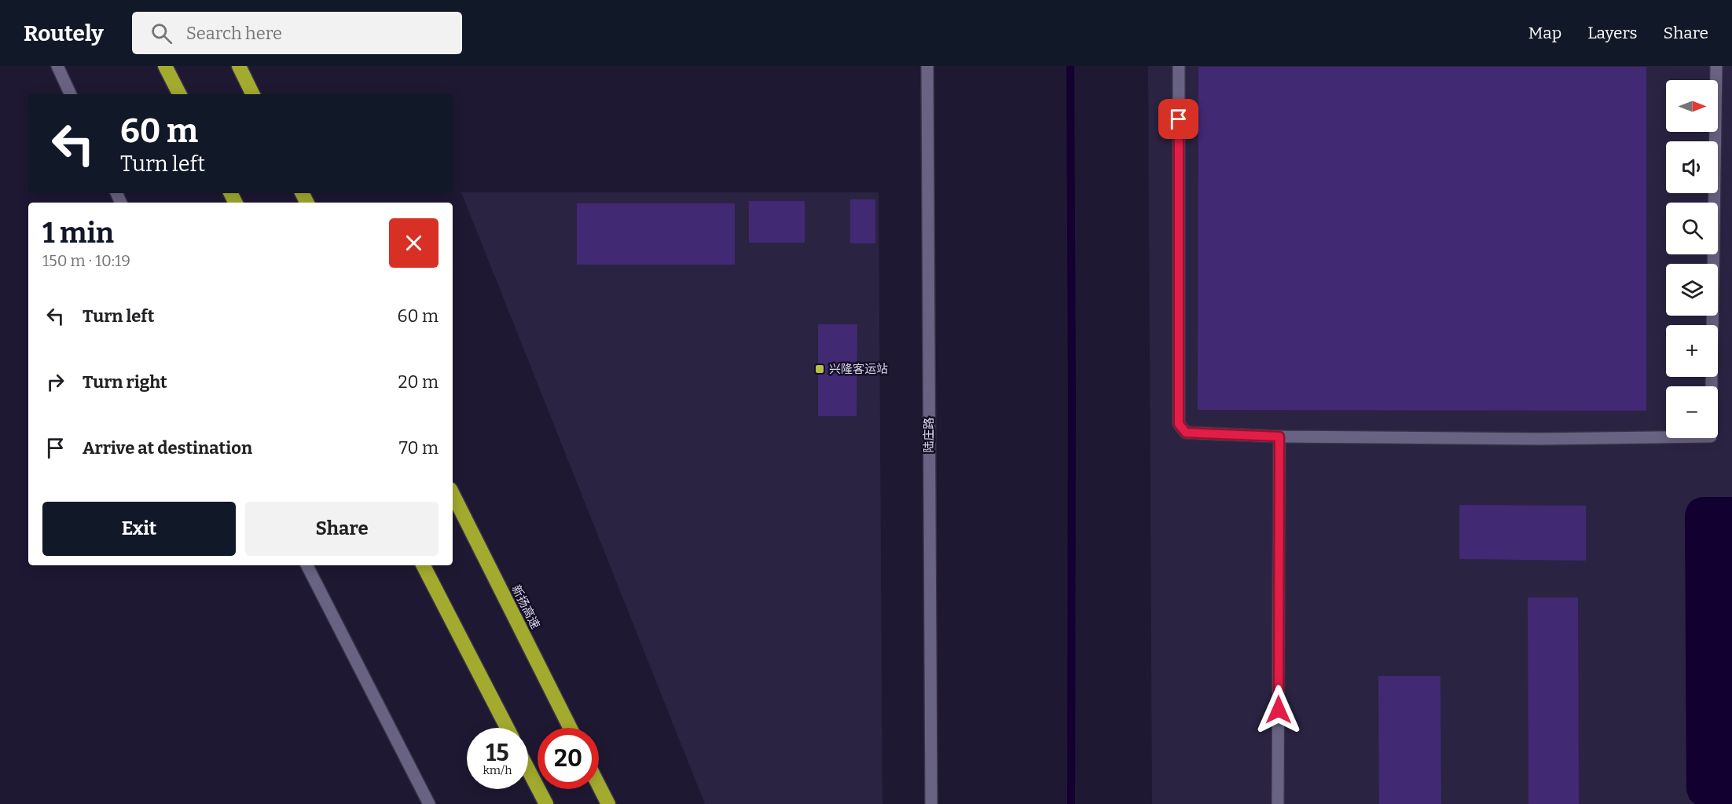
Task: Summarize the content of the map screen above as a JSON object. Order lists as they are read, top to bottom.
{
  "streets": {
    "highway": ["新扬高速"],
    "street": ["陆庄路"]
  },
  "places": {
    "transit": ["兴隆客运站"]
  },
  "north": "right",
  "page": {
    "header": "Routely",
    "search": "Search here",
    "nav": ["Map", "Layers", "Share"],
    "map_buttons": ["+", "−"],
    "turn": ["60 m", "Turn left"],
    "heading": ["1 min", "150 m · 10:19"],
    "list": [
      {
        "name": "Turn left",
        "value": "60 m"
      },
      {
        "name": "Turn right",
        "value": "20 m"
      },
      {
        "name": "Arrive at destination",
        "value": "70 m"
      }
    ],
    "buttons": ["Exit", "Share"],
    "speed": "15 km/h",
    "limit": "20"
  }
}
